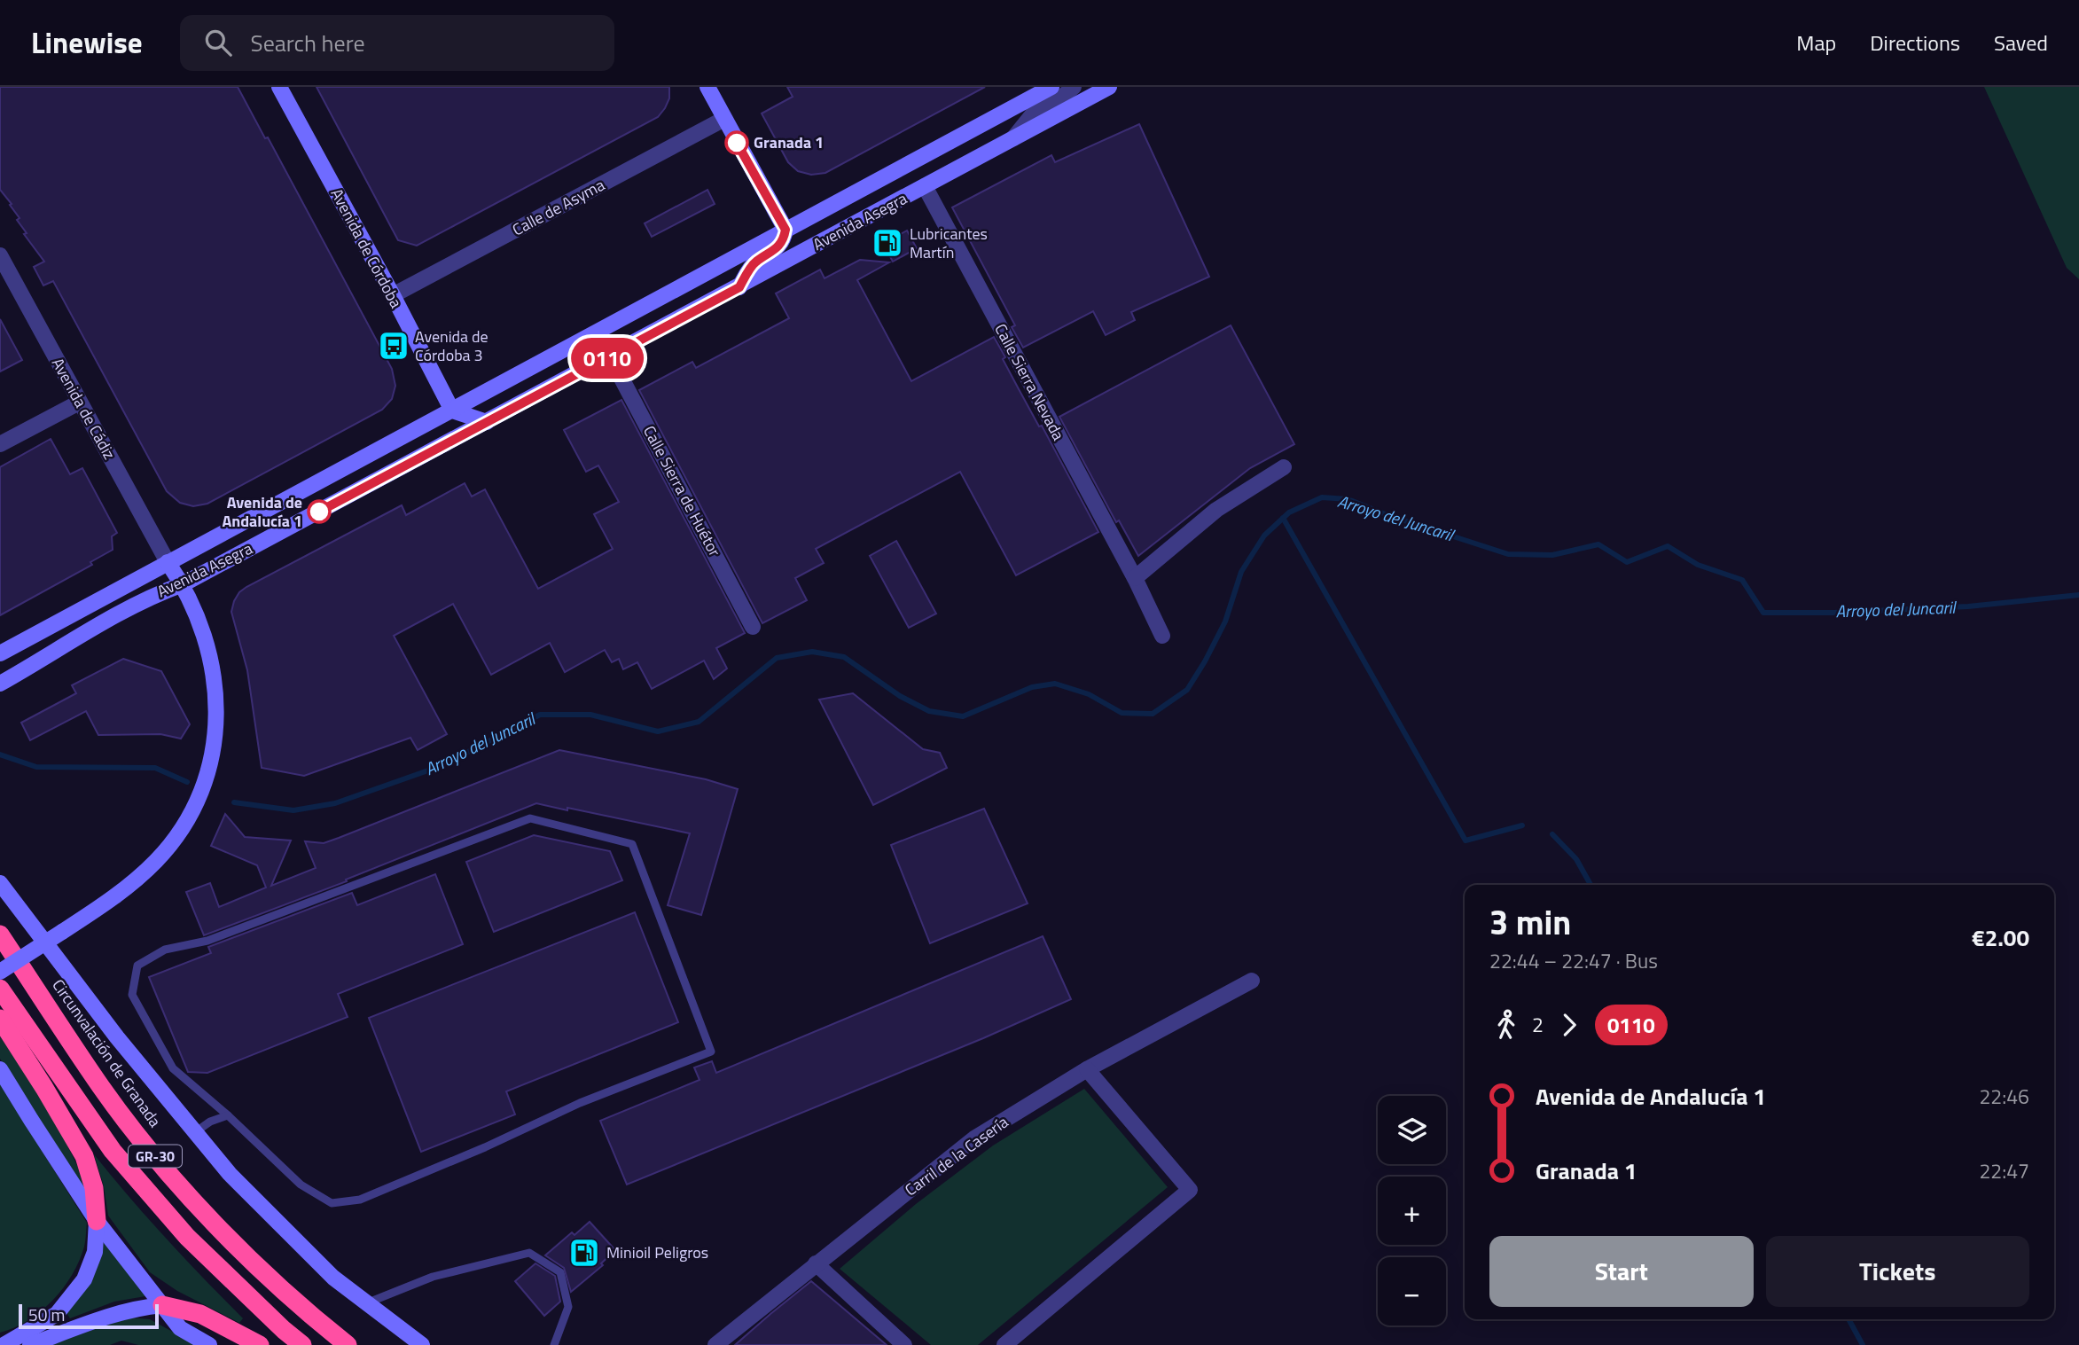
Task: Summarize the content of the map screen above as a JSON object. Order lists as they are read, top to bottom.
{
  "streets": {
    "highway": ["Circunvalación de Granada", "GR-30"],
    "street": [
      "Calle de Asyma",
      "Avenida Asegra",
      "Avenida de Córdoba",
      "Calle Sierra Nevada",
      "Avenida de Cádiz",
      "Calle Sierra de Huétor",
      "Carril de la Casería"
    ]
  },
  "crossings": [
    ["Calle de Asyma", "Avenida de Córdoba"],
    ["Avenida Asegra", "Avenida de Córdoba"],
    ["Avenida Asegra", "Calle Sierra Nevada"],
    ["Avenida Asegra", "Avenida de Cádiz"],
    ["Avenida Asegra", "Calle Sierra de Huétor"]
  ],
  "water": ["Arroyo del Juncaril"],
  "places": {
    "other": ["Granada 1", "Avenida de Andalucía 1"],
    "fuel station": ["Lubricantes Martín", "Minioil Peligros"],
    "bus stop": ["Avenida de Córdoba 3"]
  },
  "lines": ["bus line 0110"],
  "scale_bar": "50 m",
  "page": {
    "header": "Linewise",
    "search": "Search here",
    "nav": ["Map", "Directions", "Saved"],
    "on_map": "0110",
    "heading": ["3 min", "22:44 – 22:47 · Bus", "€2.00"],
    "legs": ["2", "0110"],
    "list": [
      {
        "name": "Avenida de Andalucía 1",
        "value": "22:46"
      },
      {
        "name": "Granada 1",
        "value": "22:47"
      }
    ],
    "map_buttons": ["+", "−"],
    "buttons": ["Start", "Tickets"],
    "scale": "50 m"
  }
}
